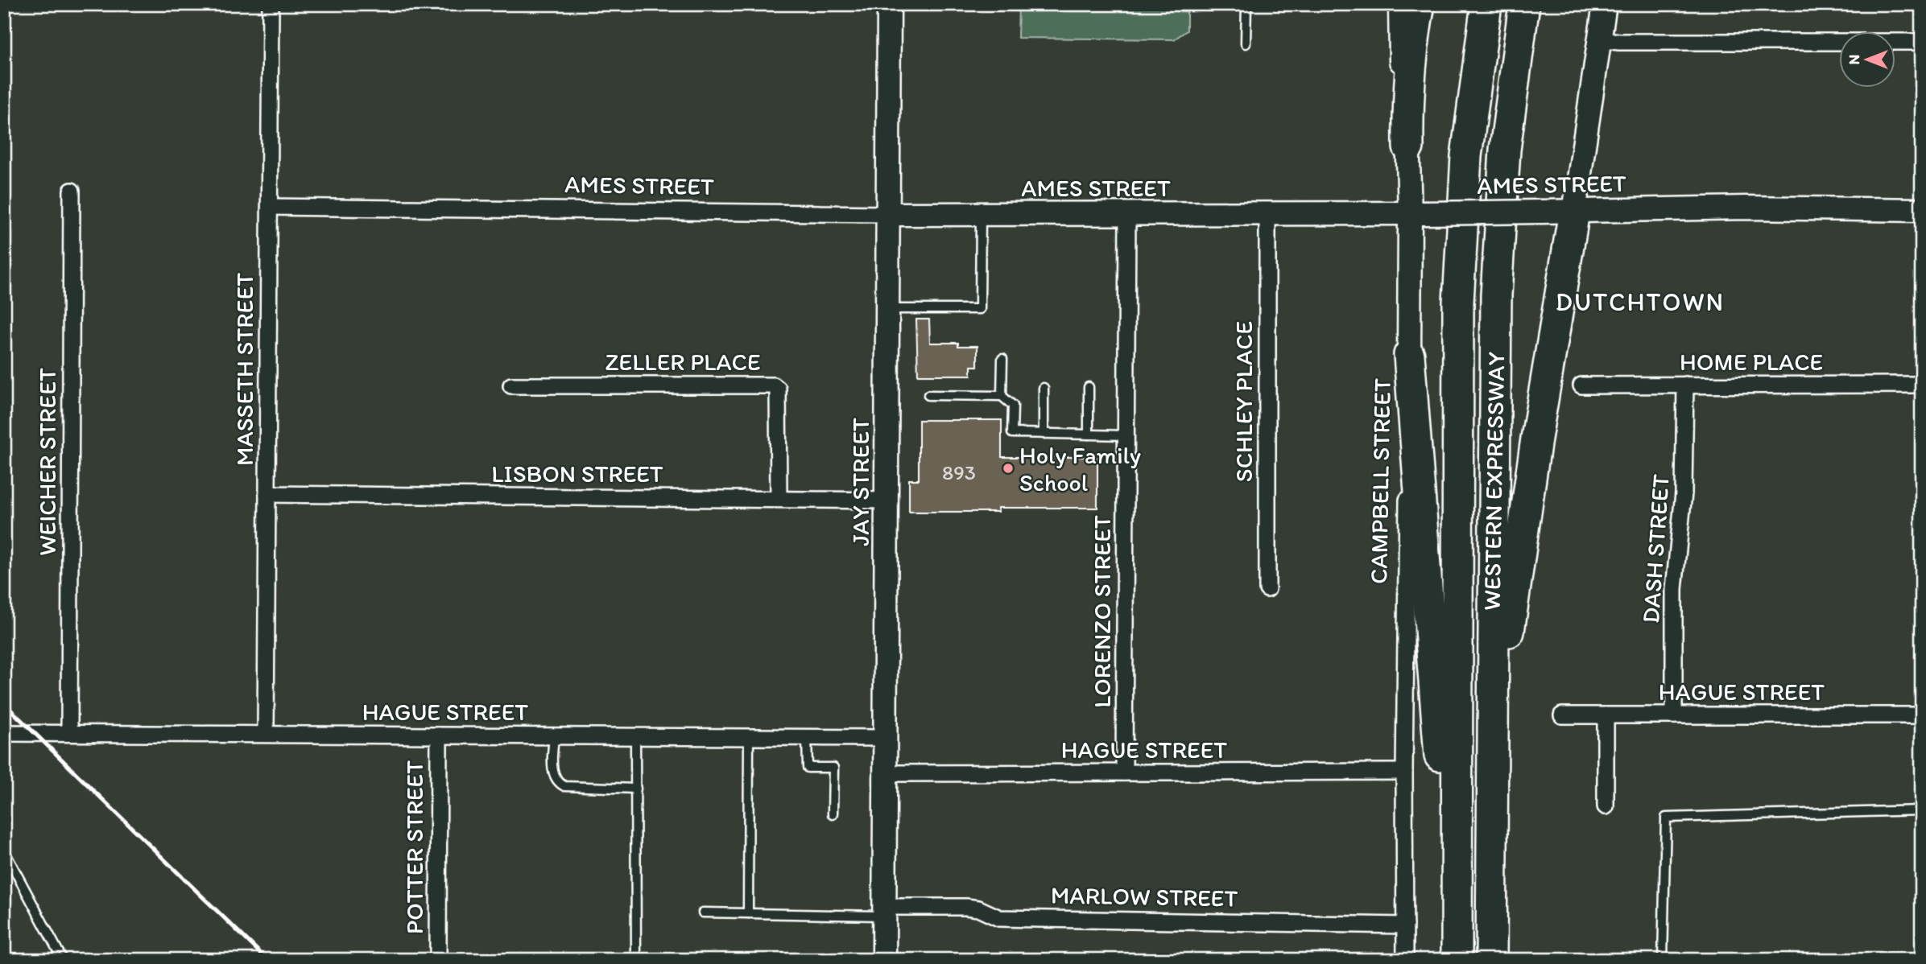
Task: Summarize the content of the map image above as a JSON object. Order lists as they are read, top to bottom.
{
  "streets": {
    "highway": ["WESTERN EXPRESSWAY"],
    "street": [
      "AMES STREET",
      "ZELLER PLACE",
      "HOME PLACE",
      "MASSETH STREET",
      "SCHLEY PLACE",
      "WEICHER STREET",
      "LISBON STREET",
      "CAMPBELL STREET",
      "JAY STREET",
      "DASH STREET",
      "LORENZO STREET",
      "HAGUE STREET",
      "POTTER STREET",
      "MARLOW STREET"
    ]
  },
  "crossings": [
    ["AMES STREET", "MASSETH STREET"],
    ["AMES STREET", "SCHLEY PLACE"],
    ["AMES STREET", "CAMPBELL STREET"],
    ["AMES STREET", "JAY STREET"],
    ["AMES STREET", "LORENZO STREET"],
    ["ZELLER PLACE", "LISBON STREET"],
    ["HOME PLACE", "DASH STREET"],
    ["MASSETH STREET", "LISBON STREET"],
    ["MASSETH STREET", "HAGUE STREET"],
    ["WEICHER STREET", "HAGUE STREET"],
    ["LISBON STREET", "JAY STREET"],
    ["CAMPBELL STREET", "HAGUE STREET"],
    ["CAMPBELL STREET", "MARLOW STREET"],
    ["JAY STREET", "HAGUE STREET"],
    ["JAY STREET", "MARLOW STREET"],
    ["DASH STREET", "HAGUE STREET"],
    ["LORENZO STREET", "HAGUE STREET"],
    ["HAGUE STREET", "POTTER STREET"]
  ],
  "districts": ["DUTCHTOWN"],
  "places": ["Holy Family School"],
  "house_numbers": ["893"],
  "north": "left"
}
